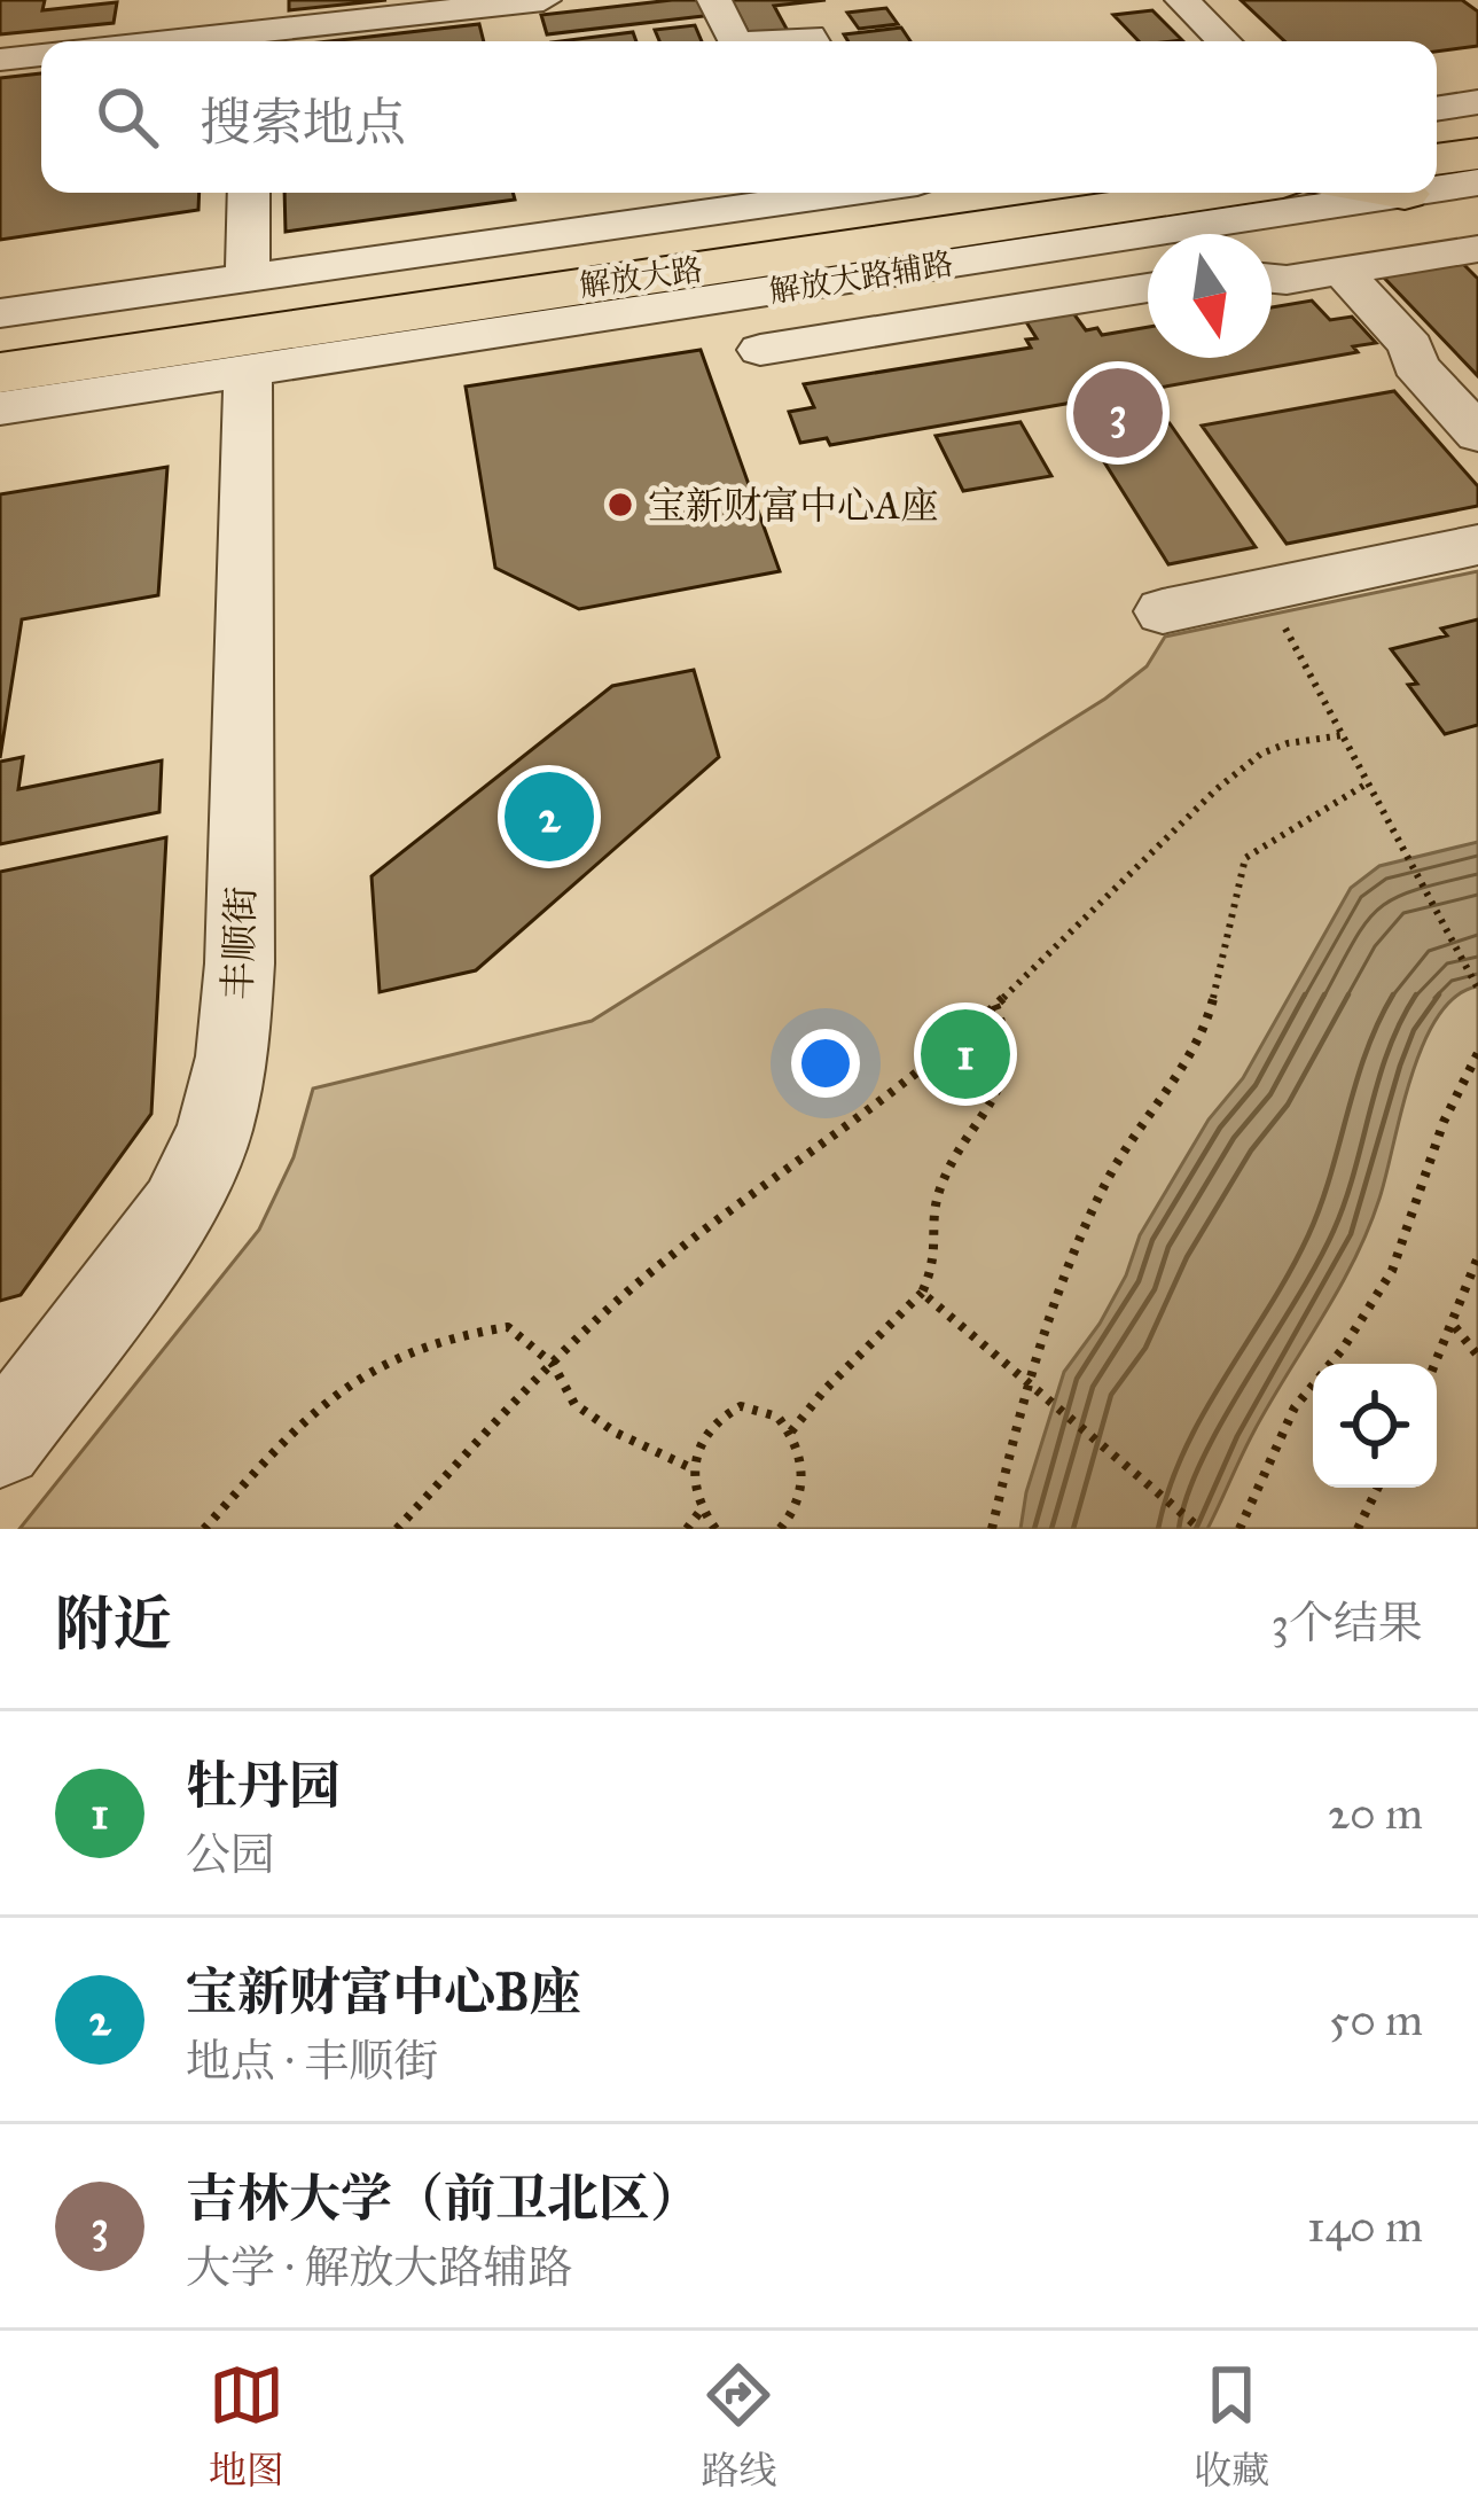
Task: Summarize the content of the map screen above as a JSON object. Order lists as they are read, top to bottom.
{
  "streets": {
    "main road": ["解放大路"],
    "street": ["解放大路辅路", "丰顺街"]
  },
  "crossings": [
    ["解放大路辅路", "丰顺街"]
  ],
  "places": ["宝新财富中心A座"],
  "north": "bottom",
  "page": {
    "search": "搜索地点",
    "pins": ["3", "2", "1"],
    "heading": ["附近", "3个结果"],
    "list": [
      {
        "mark": "1",
        "name": "牡丹园",
        "note": "公园",
        "value": "20 m"
      },
      {
        "mark": "2",
        "name": "宝新财富中心B座",
        "note": "地点 · 丰顺街",
        "value": "50 m"
      },
      {
        "mark": "3",
        "name": "吉林大学（前卫北区）",
        "note": "大学 · 解放大路辅路",
        "value": "140 m"
      }
    ],
    "nav": ["地图", "路线", "收藏"]
  }
}
